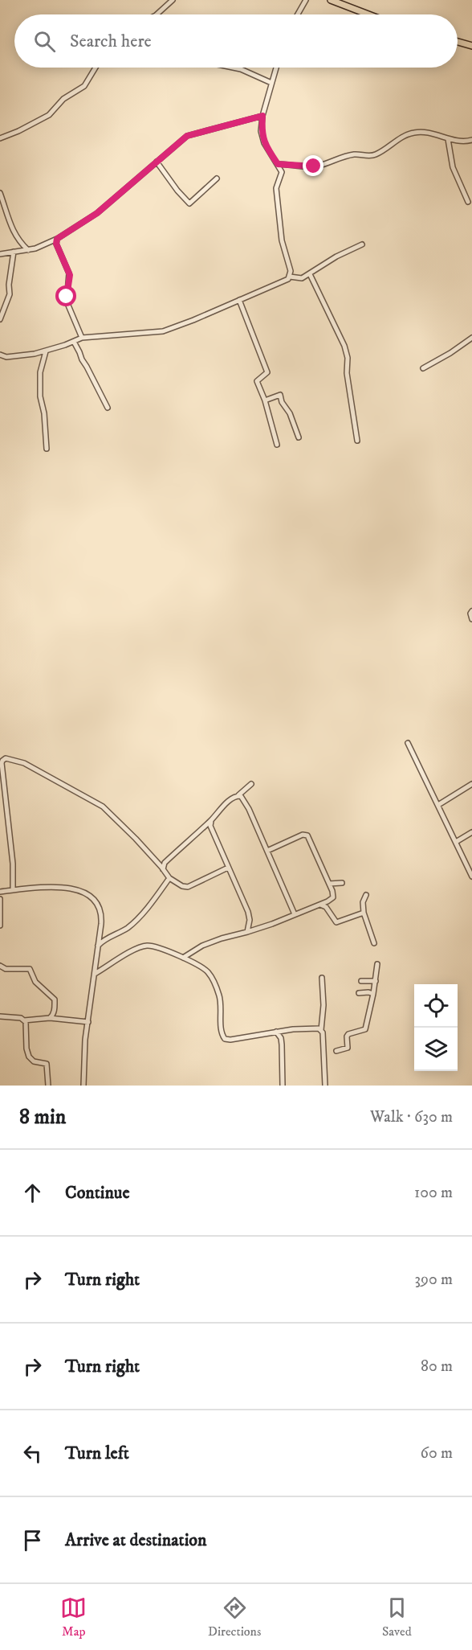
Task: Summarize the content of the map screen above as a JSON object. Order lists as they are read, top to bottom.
{
  "page": {
    "search": "Search here",
    "heading": ["8 min", "Walk · 630 m"],
    "list": [
      ["Continue", "100 m"],
      ["Turn right", "390 m"],
      ["Turn right", "80 m"],
      ["Turn left", "60 m"],
      "Arrive at destination"
    ],
    "nav": ["Map", "Directions", "Saved"]
  }
}
